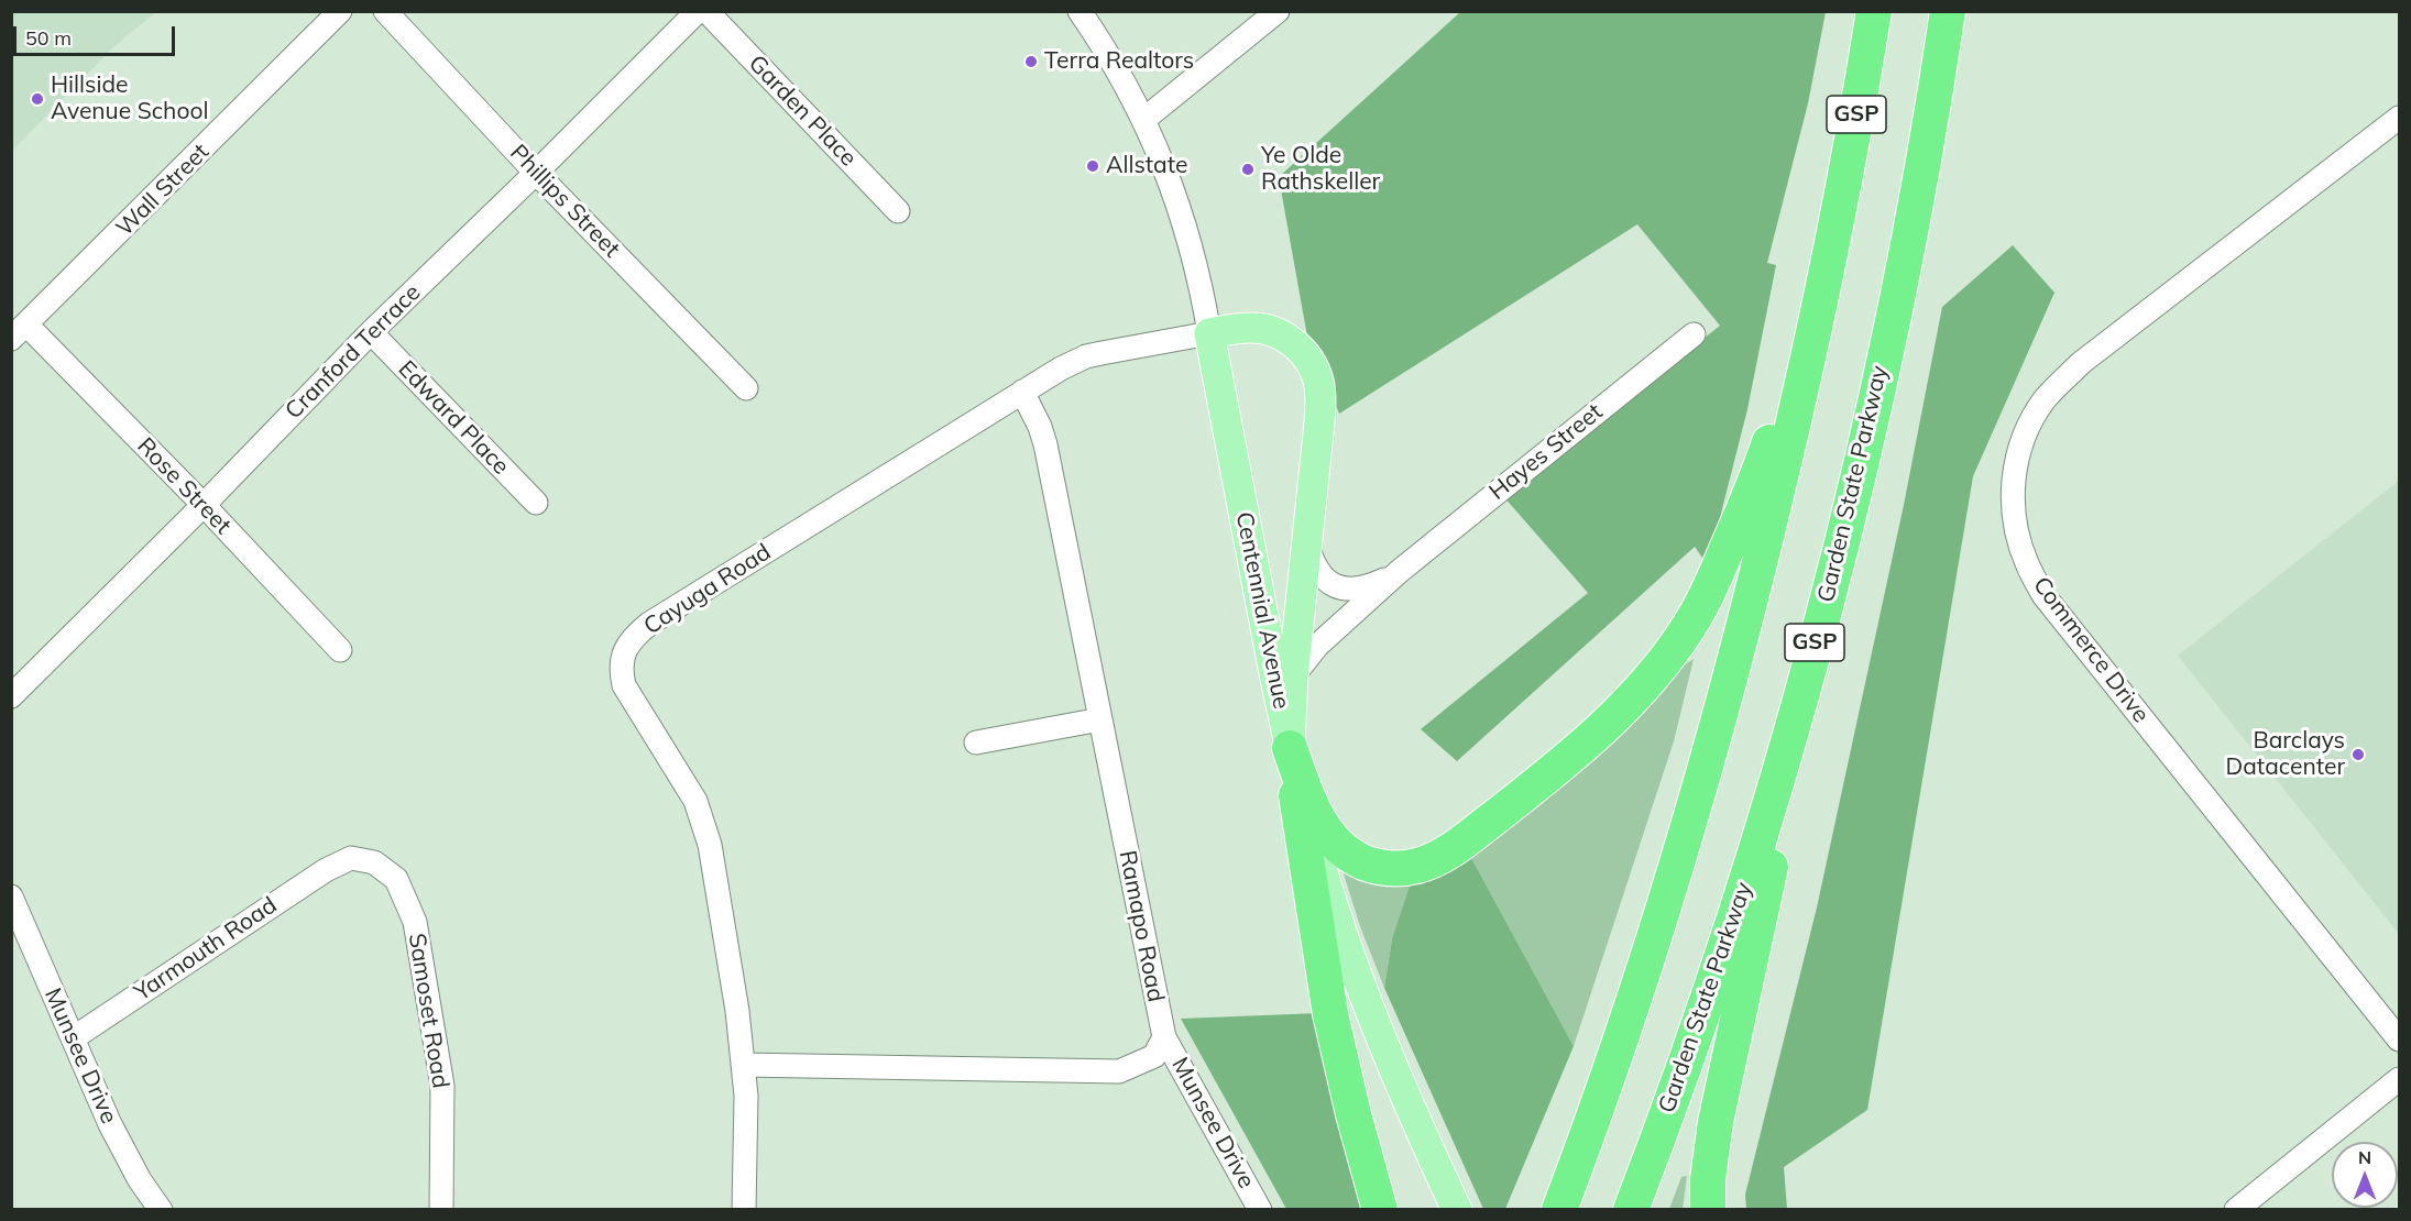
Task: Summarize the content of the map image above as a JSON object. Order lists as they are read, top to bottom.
{
  "streets": {
    "highway": ["GSP", "Garden State Parkway"],
    "main road": ["Centennial Avenue"],
    "street": [
      "Garden Place",
      "Wall Street",
      "Phillips Street",
      "Cranford Terrace",
      "Edward Place",
      "Hayes Street",
      "Rose Street",
      "Cayuga Road",
      "Commerce Drive",
      "Ramapo Road",
      "Yarmouth Road",
      "Samoset Road",
      "Munsee Drive"
    ]
  },
  "crossings": [
    ["Wall Street", "Rose Street"],
    ["Phillips Street", "Cranford Terrace"],
    ["Cranford Terrace", "Edward Place"],
    ["Cranford Terrace", "Rose Street"],
    ["Cayuga Road", "Centennial Avenue"],
    ["Cayuga Road", "Ramapo Road"],
    ["Ramapo Road", "Munsee Drive"],
    ["Yarmouth Road", "Samoset Road"],
    ["Yarmouth Road", "Munsee Drive"]
  ],
  "places": [
    "Terra Realtors",
    "Hillside Avenue School",
    "Allstate",
    "Ye Olde Rathskeller",
    "Barclays Datacenter"
  ],
  "scale_bar": "50 m",
  "north": "top"
}
